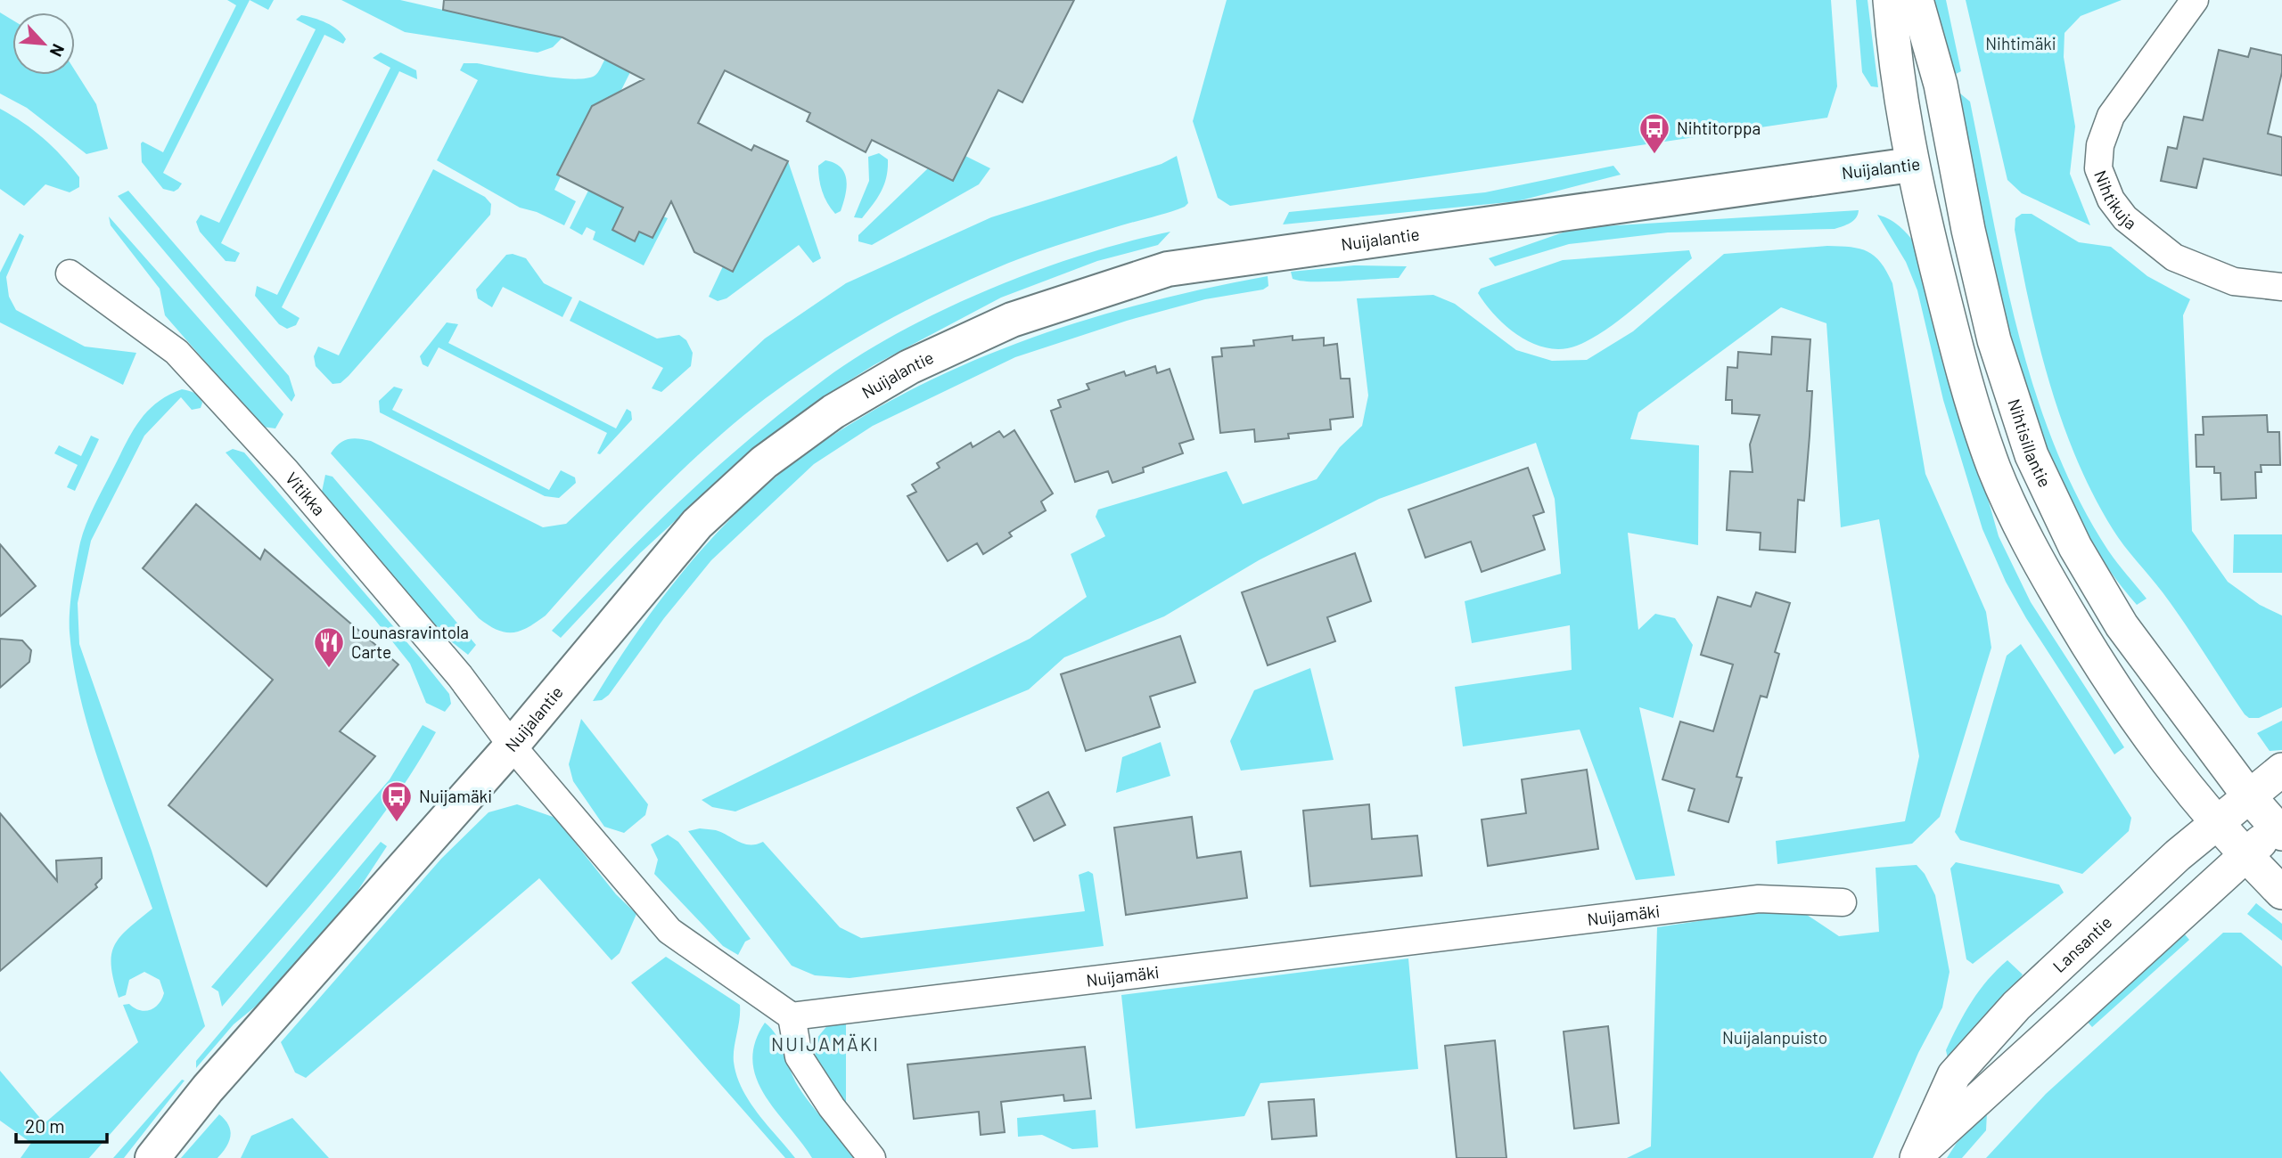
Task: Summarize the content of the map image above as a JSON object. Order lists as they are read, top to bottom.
{
  "streets": {
    "main road": ["Nuijalantie"],
    "street": [
      "Nihtikuja",
      "Nihtisillantie",
      "Vitikka",
      "Nuijamäki",
      "Lansantie"
    ]
  },
  "crossings": [
    ["Nuijalantie", "Nihtisillantie"],
    ["Nuijalantie", "Vitikka"],
    ["Nihtisillantie", "Lansantie"]
  ],
  "districts": ["NUIJAMÄKI"],
  "parks": ["Nihtimäki", "Nuijalanpuisto"],
  "places": {
    "bus stop": ["Nihtitorppa", "Nuijamäki"],
    "restaurant": ["Lounasravintola Carte"]
  },
  "scale_bar": "20 m",
  "north": "bottom right"
}
